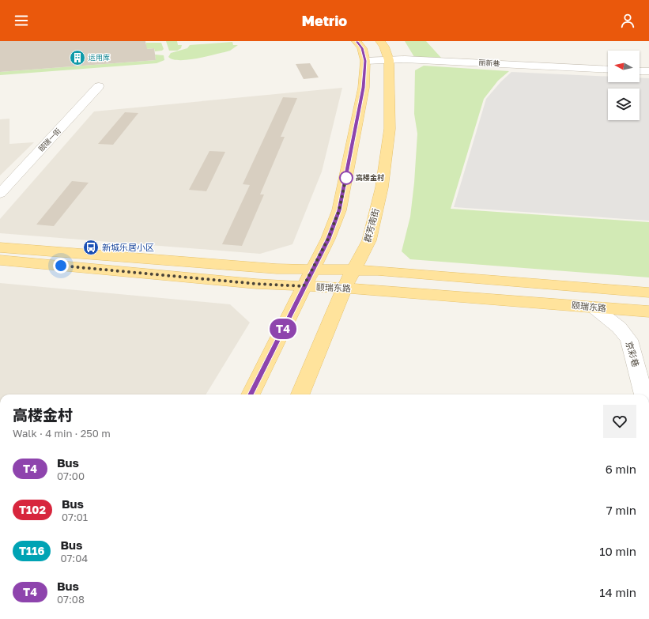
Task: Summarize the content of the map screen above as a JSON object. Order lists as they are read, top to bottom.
{
  "streets": {
    "main road": ["群芳南街", "颐瑞东路"],
    "street": ["丽新巷", "颐瑞一街", "京彩巷"]
  },
  "crossings": [
    ["丽新巷", "群芳南街"],
    ["群芳南街", "颐瑞东路"],
    ["颐瑞东路", "京彩巷"]
  ],
  "places": {
    "building": ["运用库"],
    "other": ["高楼金村"],
    "bus stop": ["新城乐居小区"]
  },
  "lines": ["bus line T4"],
  "north": "left",
  "page": {
    "header": "Metrio",
    "on_map": "T4",
    "heading": ["高楼金村", "Walk · 4 min · 250 m"],
    "list": [
      {
        "mark": "T4",
        "name": "Bus",
        "note": "07:00",
        "value": "6 min"
      },
      {
        "mark": "T102",
        "name": "Bus",
        "note": "07:01",
        "value": "7 min"
      },
      {
        "mark": "T116",
        "name": "Bus",
        "note": "07:04",
        "value": "10 min"
      },
      {
        "mark": "T4",
        "name": "Bus",
        "note": "07:08",
        "value": "14 min"
      }
    ]
  }
}
